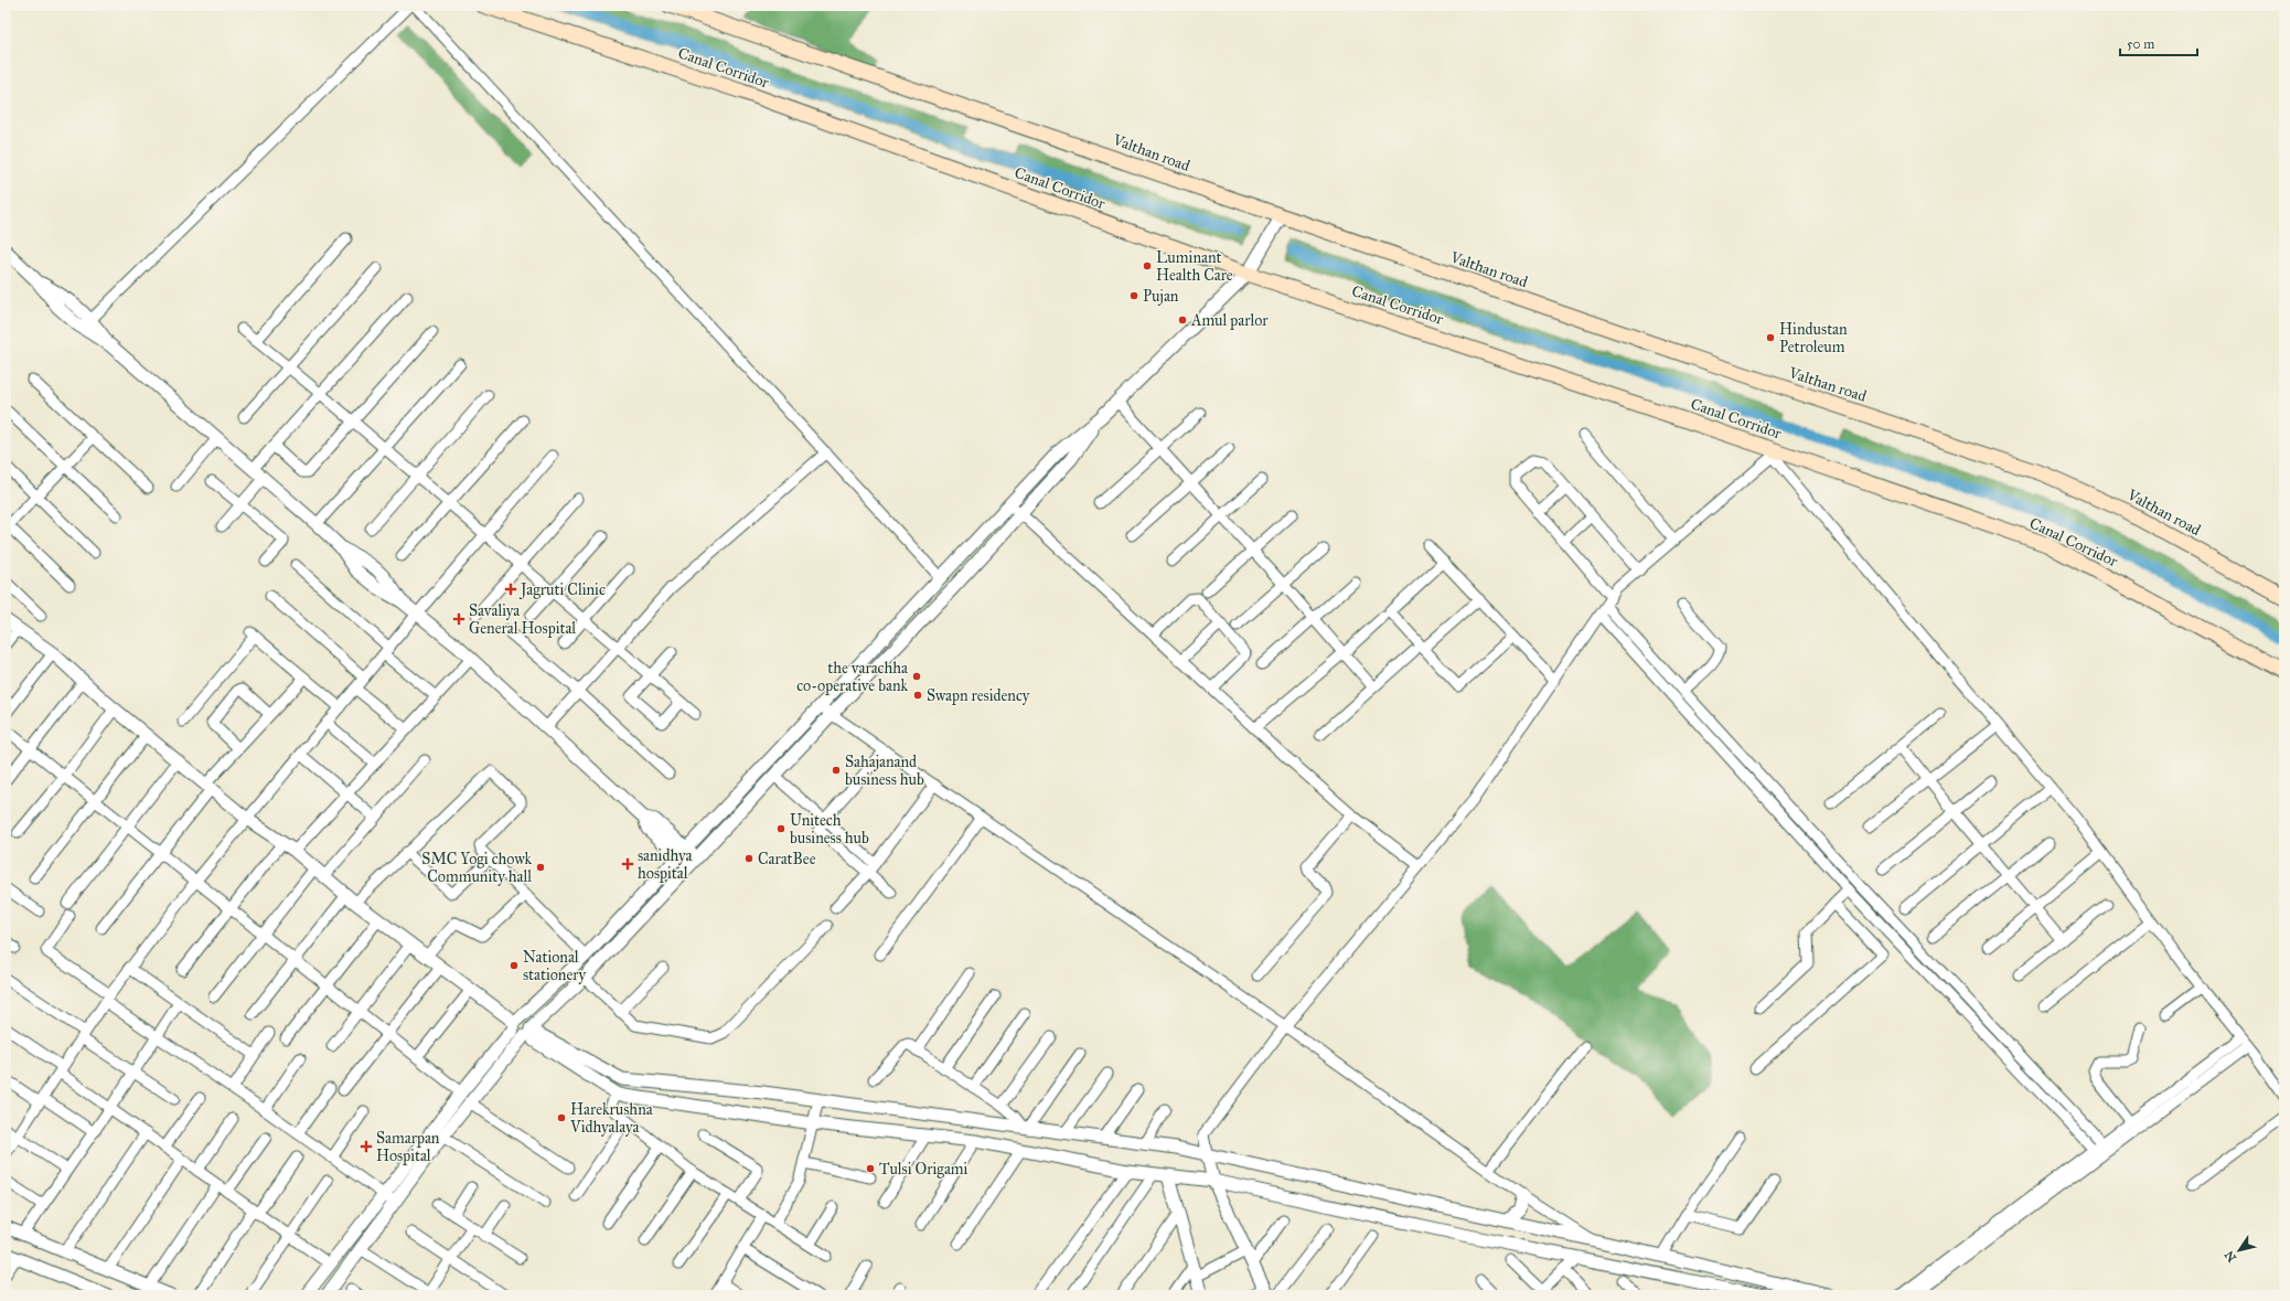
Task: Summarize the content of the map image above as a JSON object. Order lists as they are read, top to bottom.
{
  "streets": {
    "main road": ["Canal Corridor", "Valthan road"]
  },
  "places": {
    "other": [
      "Luminant Health Care",
      "Pujan",
      "Amul parlor",
      "Hindustan Petroleum",
      "the varachha co-operative bank",
      "Swapn residency",
      "Sahajanand business hub",
      "Unitech business hub",
      "CaratBee",
      "SMC Yogi chowk Community hall",
      "National stationery",
      "Harekrushna Vidhyalaya",
      "Tulsi Origami"
    ],
    "health": [
      "Jagruti Clinic",
      "Savaliya General Hospital",
      "sanidhya hospital",
      "Samarpan Hospital"
    ]
  },
  "scale_bar": "50 m",
  "north": "bottom left"
}
